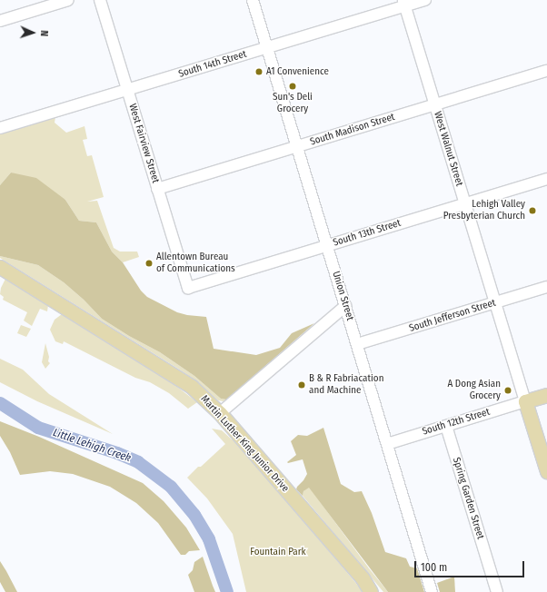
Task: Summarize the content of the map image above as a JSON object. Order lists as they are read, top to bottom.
{
  "streets": {
    "main road": ["South 12th Street", "Martin Luther King Junior Drive"],
    "street": [
      "South 14th Street",
      "South Madison Street",
      "West Fairview Street",
      "West Walnut Street",
      "South 13th Street",
      "Union Street",
      "South Jefferson Street",
      "Spring Garden Street"
    ]
  },
  "crossings": [
    ["South 14th Street", "West Fairview Street"],
    ["South 14th Street", "West Walnut Street"],
    ["South 14th Street", "Union Street"],
    ["South Madison Street", "West Fairview Street"],
    ["South Madison Street", "West Walnut Street"],
    ["South Madison Street", "Union Street"],
    ["West Fairview Street", "South 13th Street"],
    ["West Walnut Street", "South 13th Street"],
    ["West Walnut Street", "South Jefferson Street"],
    ["West Walnut Street", "South 12th Street"],
    ["South 13th Street", "Union Street"],
    ["Union Street", "South Jefferson Street"],
    ["Union Street", "South 12th Street"],
    ["South 12th Street", "Spring Garden Street"]
  ],
  "water": ["Little Lehigh Creek"],
  "parks": ["Fountain Park"],
  "places": [
    "A1 Convenience",
    "Sun's Deli Grocery",
    "Lehigh Valley Presbyterian Church",
    "Allentown Bureau of Communications",
    "B & R Fabriacation and Machine",
    "A Dong Asian Grocery"
  ],
  "scale_bar": "100 m",
  "north": "right"
}
